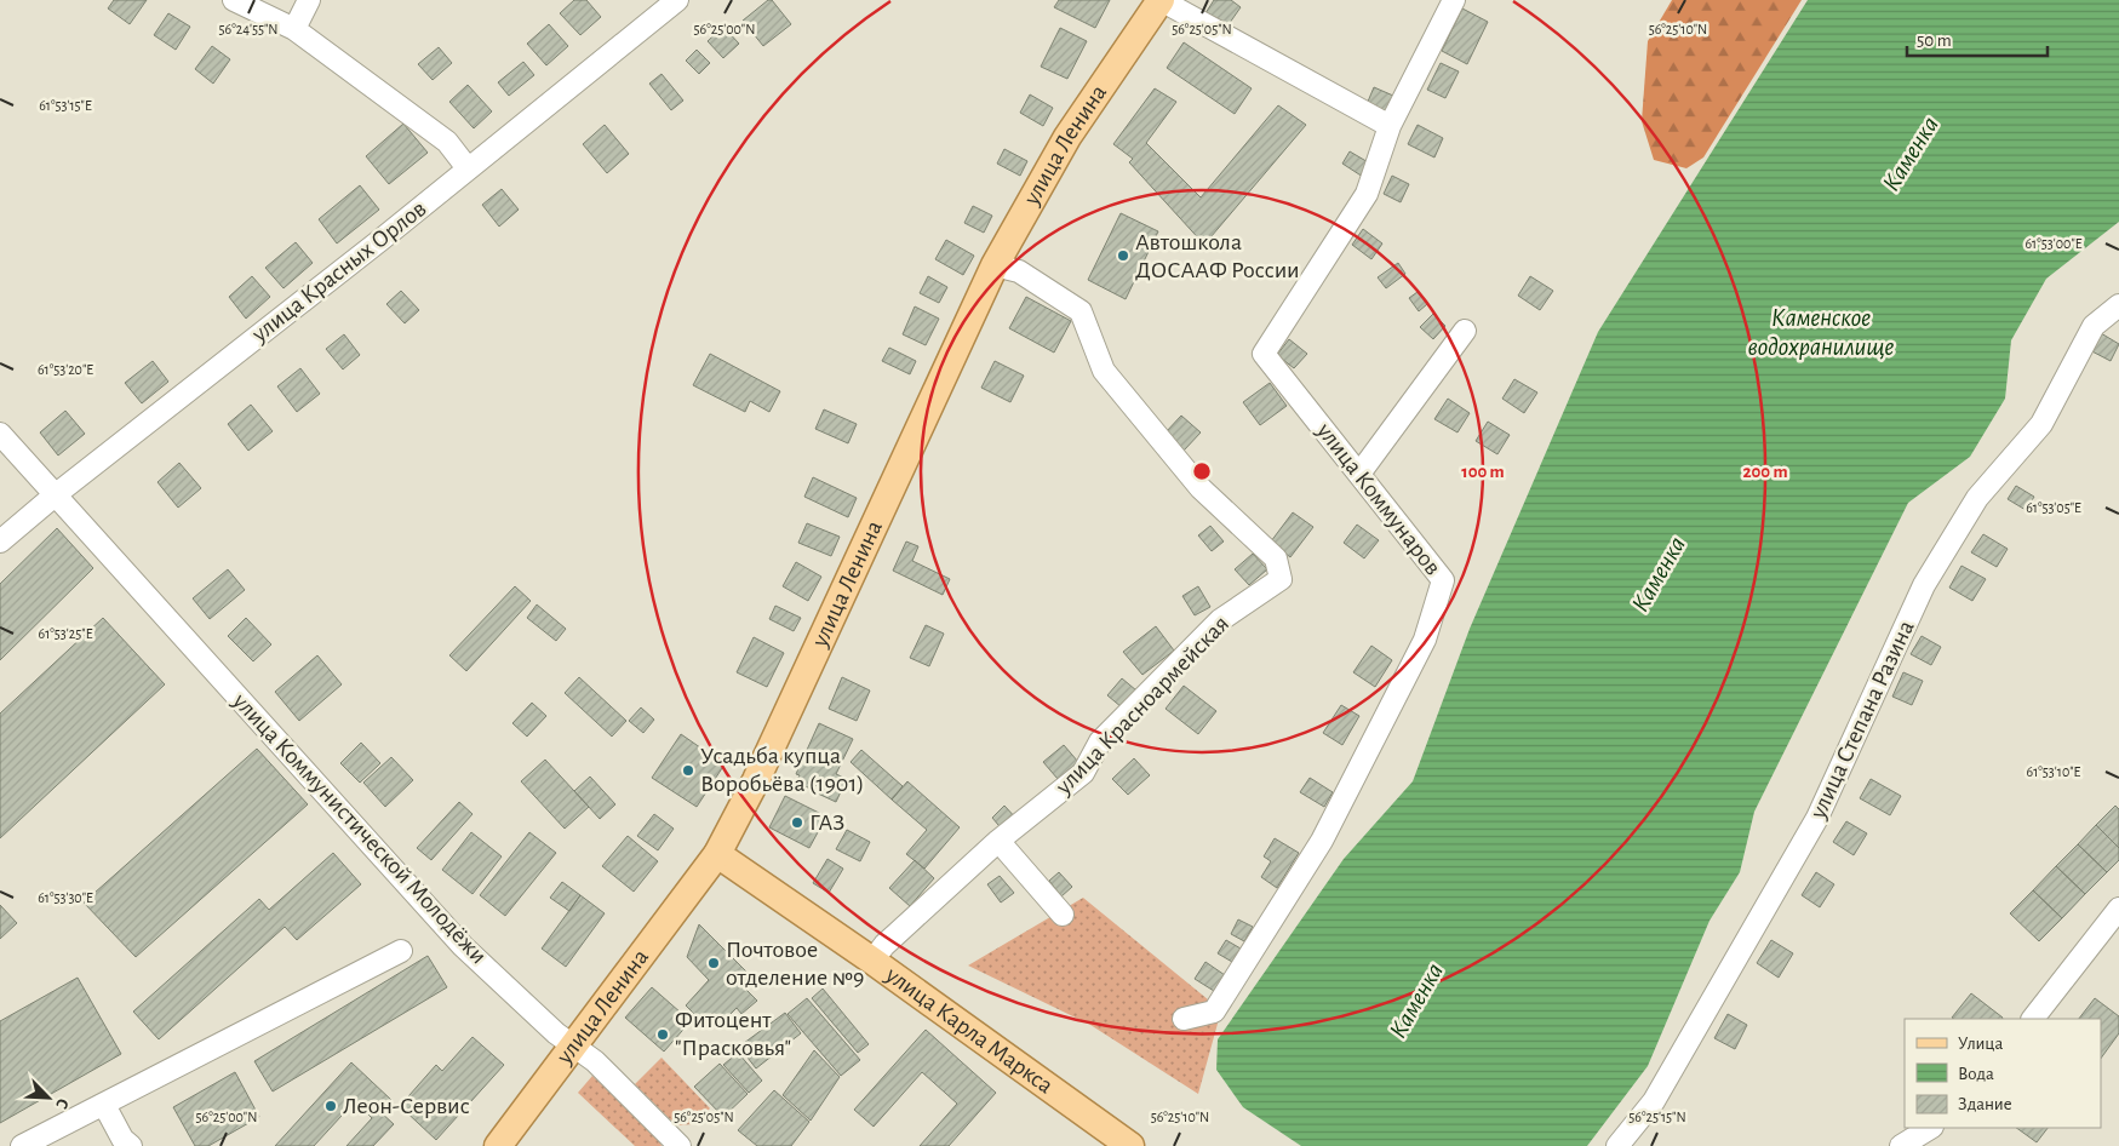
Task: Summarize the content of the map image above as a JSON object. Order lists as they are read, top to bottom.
{
  "streets": {
    "main road": ["улица Ленина", "улица Карла Маркса"],
    "street": [
      "улица Красных Орлов",
      "улица Коммунаров",
      "улица Красноармейская",
      "улица Степана Разина",
      "улица Коммунистической Молодёжи"
    ]
  },
  "crossings": [
    ["улица Ленина", "улица Красноармейская"],
    ["улица Ленина", "улица Коммунистической Молодёжи"],
    ["улица Ленина", "улица Карла Маркса"],
    ["улица Красных Орлов", "улица Коммунистической Молодёжи"],
    ["улица Красноармейская", "улица Карла Маркса"]
  ],
  "water": ["Каменка", "Каменское водохранилище"],
  "places": [
    "Автошкола ДОСААФ России",
    "Усадьба купца Воробьёва (1901)",
    "ГАЗ",
    "Почтовое отделение №9",
    "Фитоцент \"Прасковья\"",
    "Леон-Сервис"
  ],
  "legend": ["Улица", "Вода", "Здание"],
  "scale_bar": "50 m",
  "north": "bottom right",
  "coordinates": [
    "56°24'55\"N",
    "56°25'00\"N",
    "56°25'05\"N",
    "56°25'10\"N",
    "61°53'15\"E",
    "61°53'00\"E",
    "61°53'20\"E",
    "61°53'05\"E",
    "61°53'25\"E",
    "61°53'10\"E",
    "61°53'30\"E",
    "56°25'15\"N"
  ],
  "rings": ["100 m", "200 m"]
}
